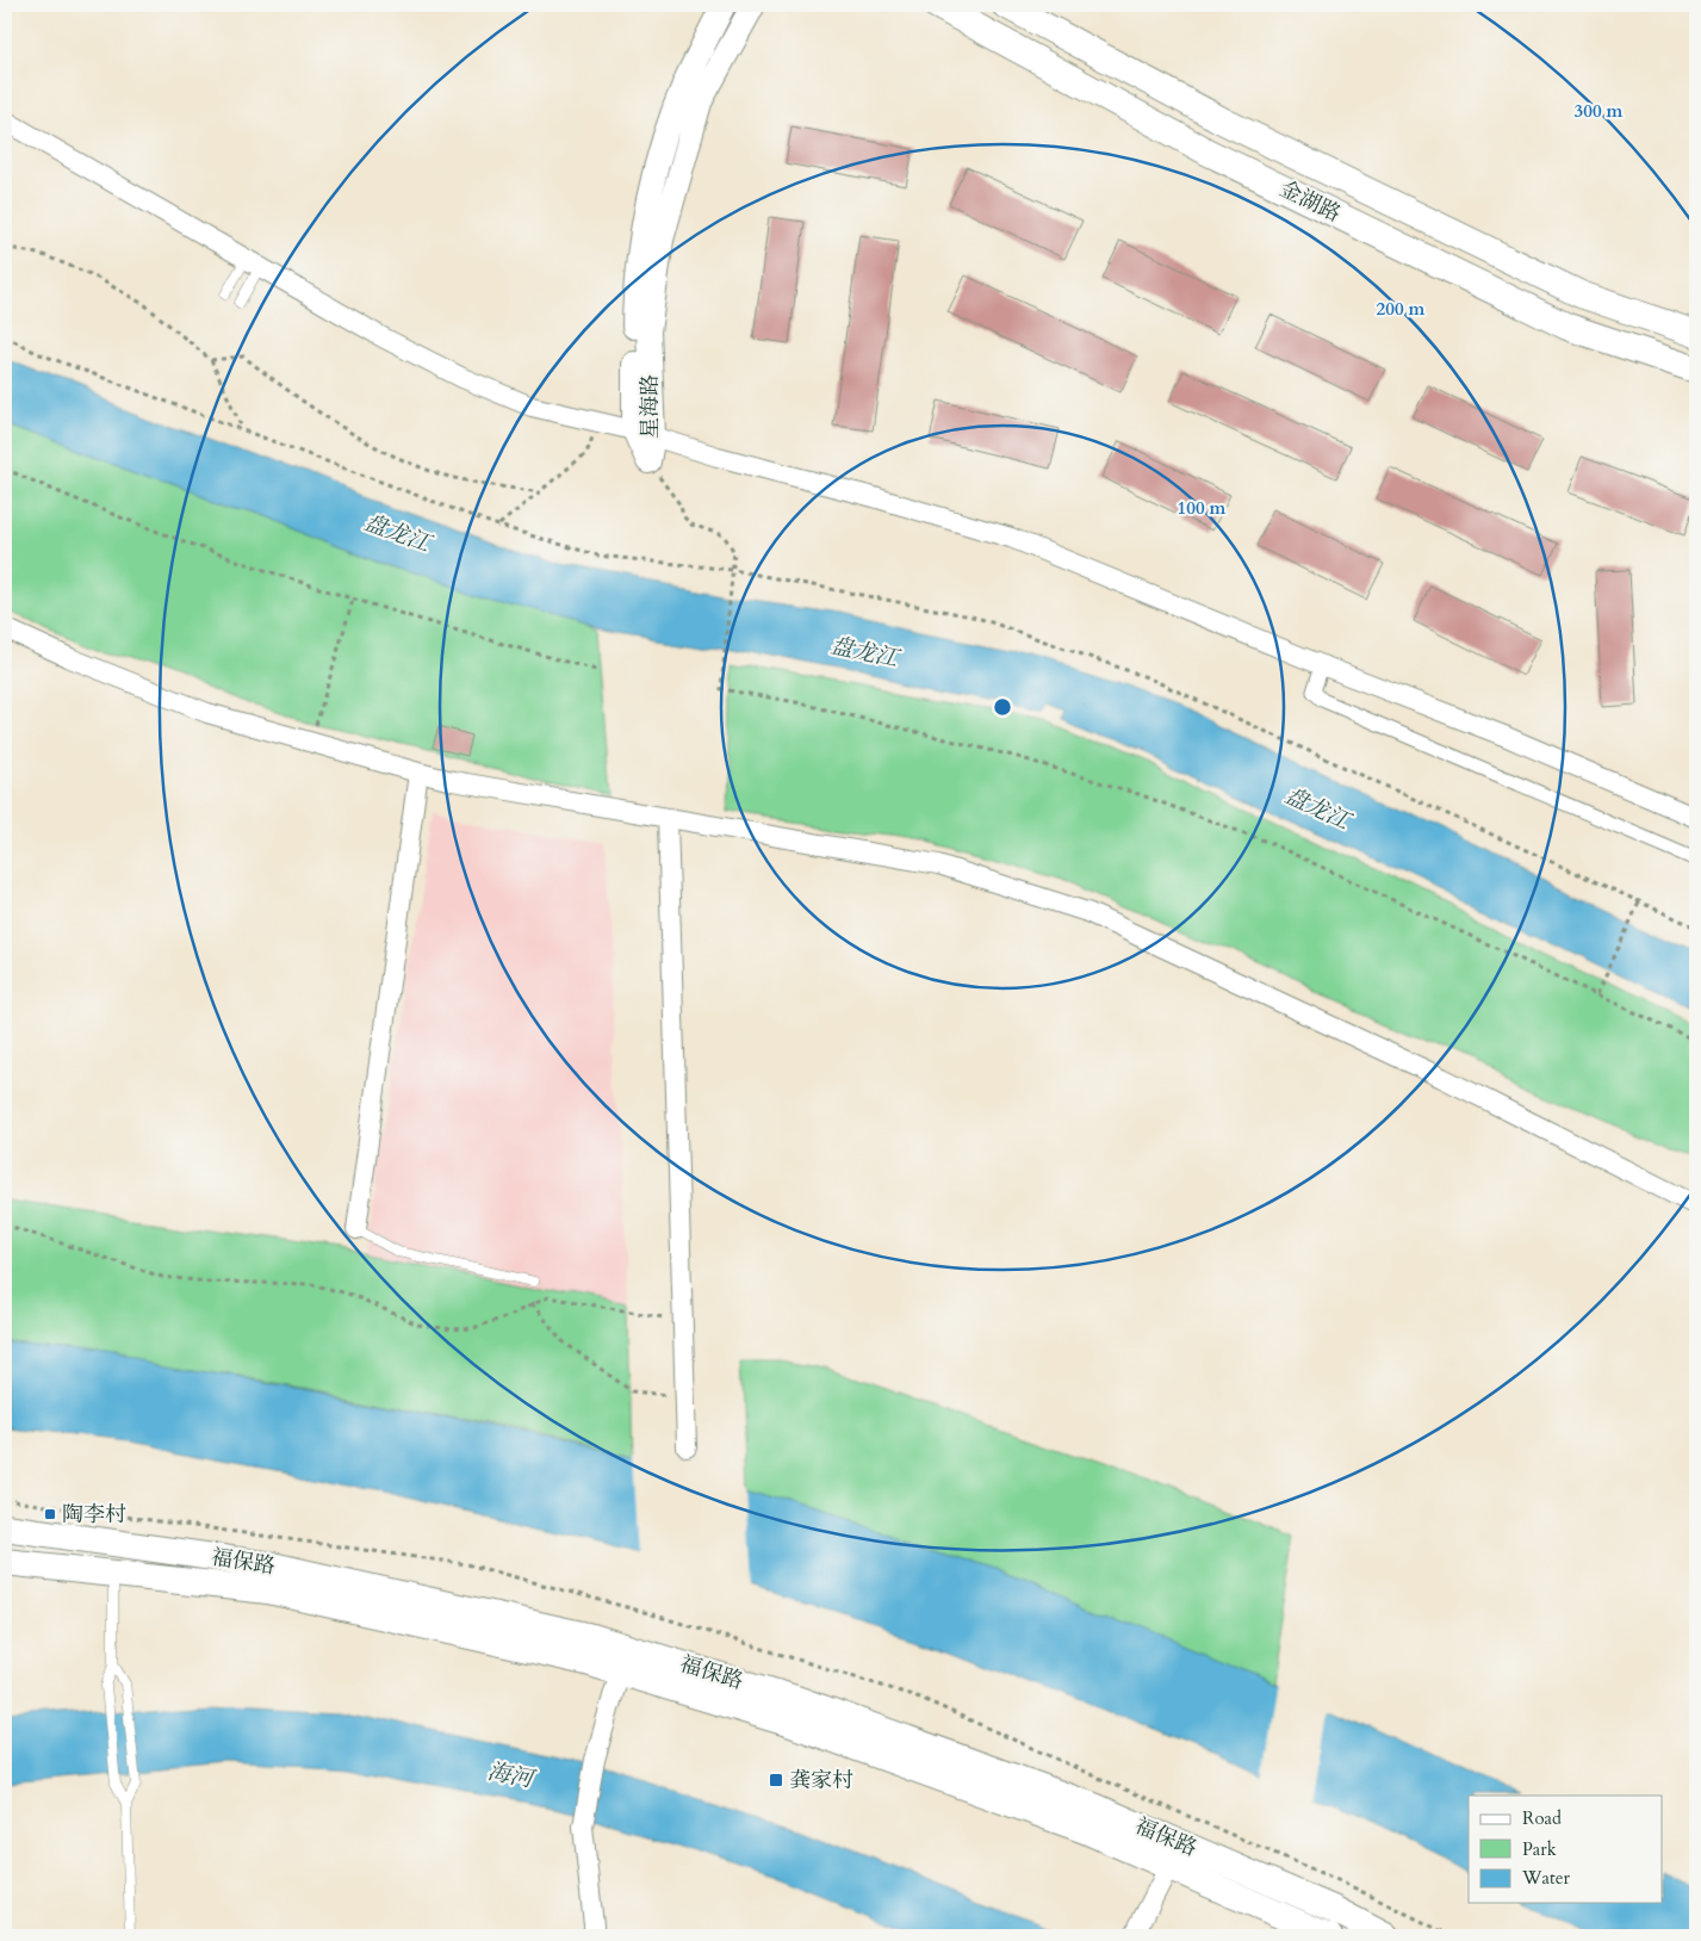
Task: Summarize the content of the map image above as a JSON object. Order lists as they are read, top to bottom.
{
  "streets": {
    "main road": ["金湖路", "福保路"],
    "street": ["星海路"]
  },
  "water": ["盘龙江", "海河"],
  "places": {
    "transit": ["陶李村", "龚家村"]
  },
  "legend": ["Road", "Park", "Water"],
  "rings": ["300 m", "200 m", "100 m"]
}
